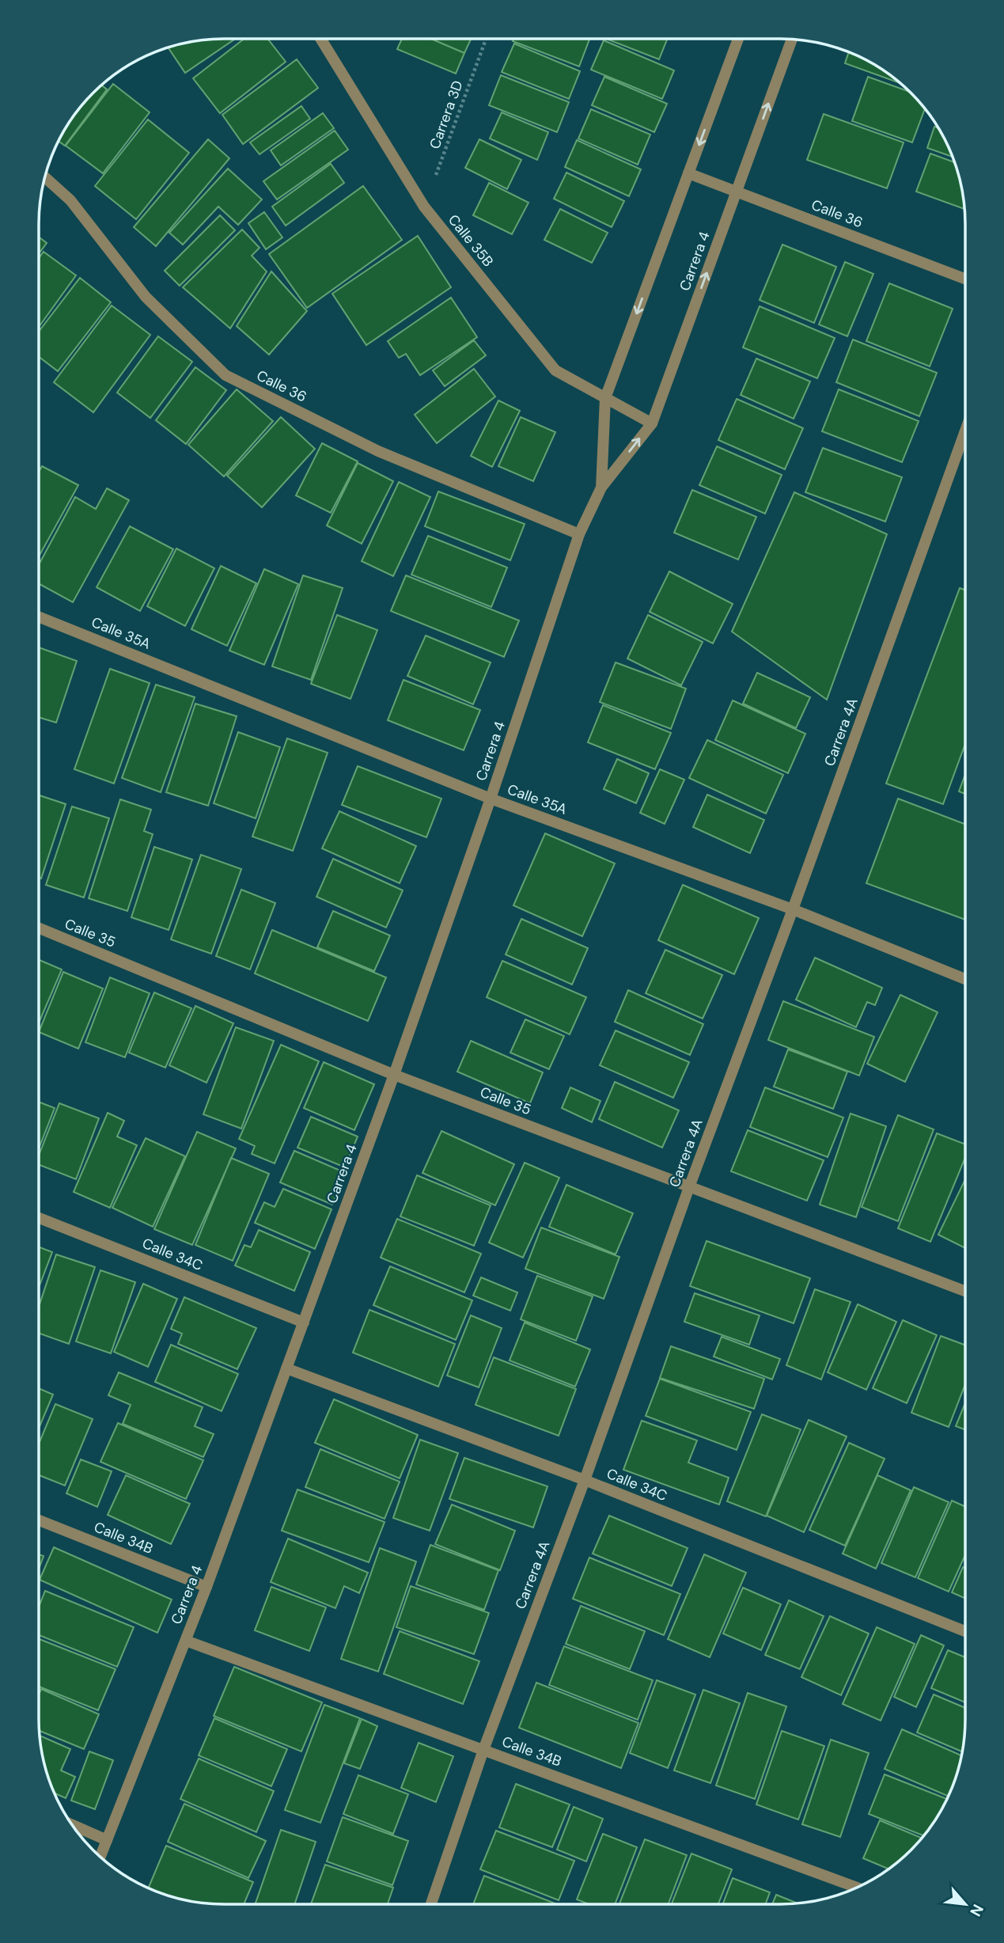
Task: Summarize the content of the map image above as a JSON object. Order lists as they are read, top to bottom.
{
  "streets": {
    "street": [
      "Calle 36",
      "Calle 35B",
      "Carrera 4",
      "Calle 35A",
      "Carrera 4A",
      "Calle 35",
      "Calle 34C",
      "Calle 34B"
    ],
    "path": ["Carrera 3D"]
  },
  "crossings": [
    ["Carrera 3D", "Calle 35B"],
    ["Calle 36", "Carrera 4"],
    ["Calle 35B", "Carrera 4"],
    ["Carrera 4", "Calle 35A"],
    ["Carrera 4", "Calle 35"],
    ["Carrera 4", "Calle 34C"],
    ["Carrera 4", "Calle 34B"],
    ["Calle 35A", "Carrera 4A"],
    ["Carrera 4A", "Calle 35"],
    ["Carrera 4A", "Calle 34C"],
    ["Carrera 4A", "Calle 34B"]
  ],
  "north": "bottom right"
}
